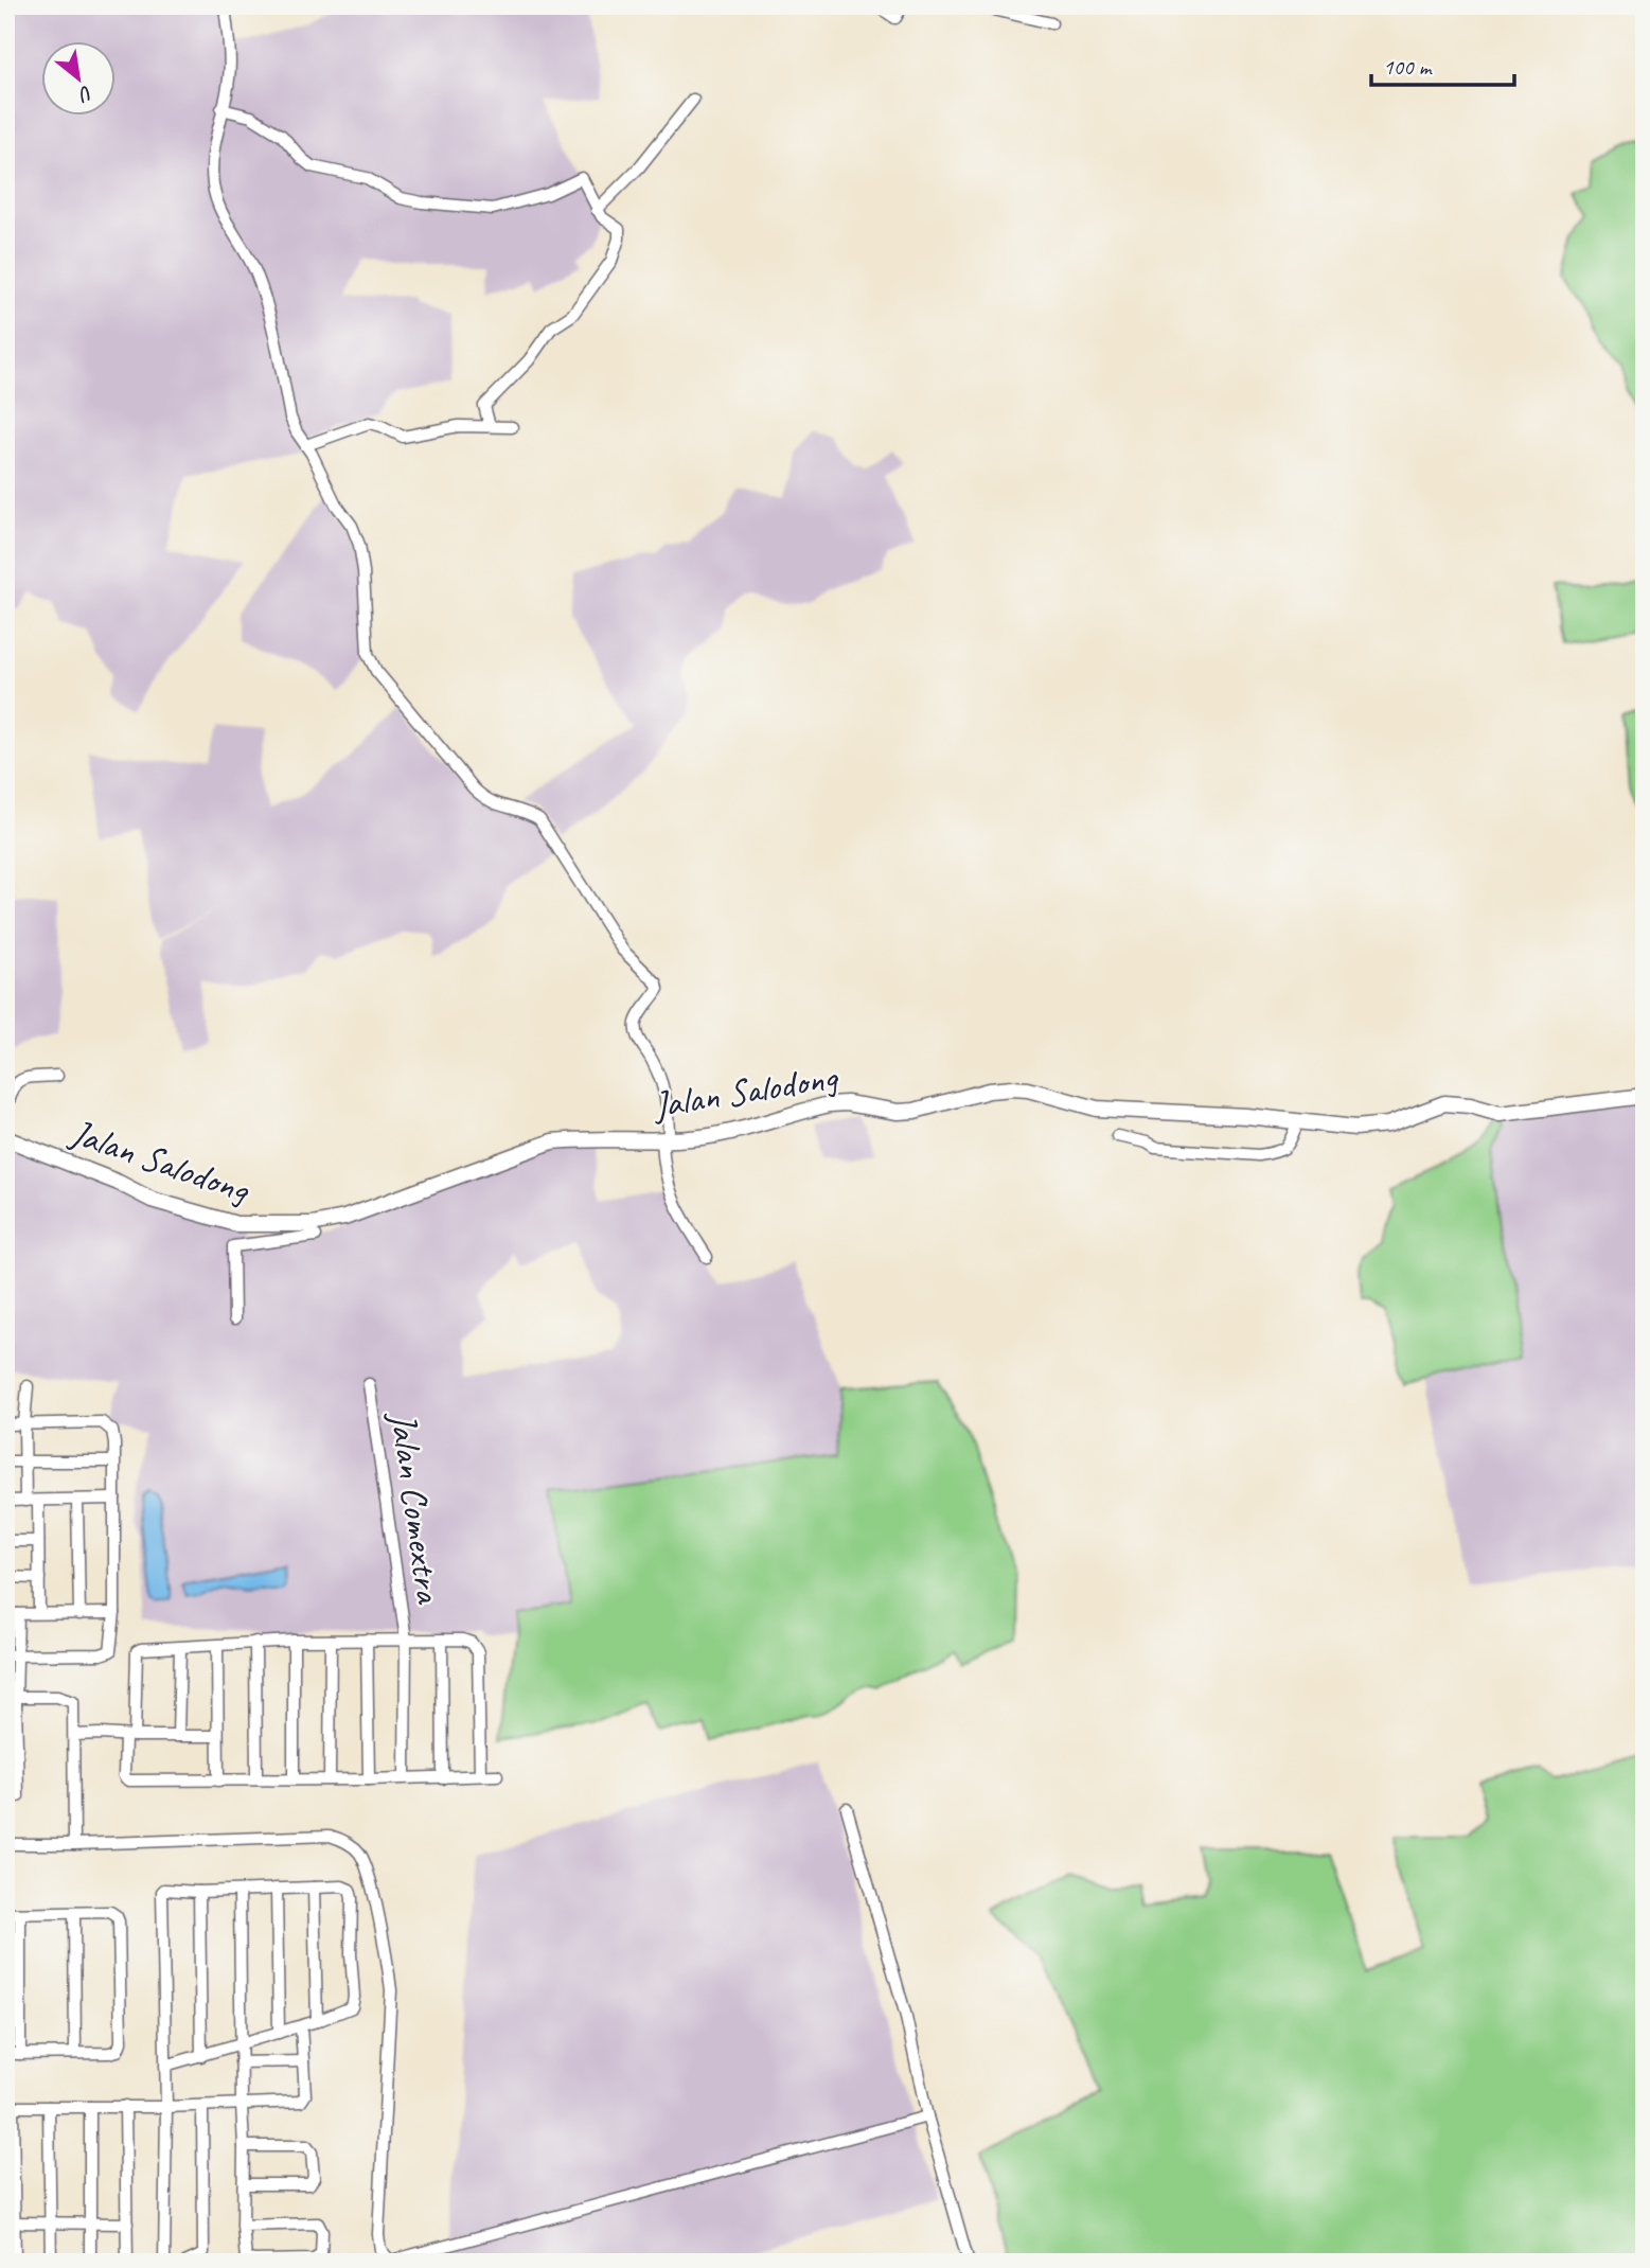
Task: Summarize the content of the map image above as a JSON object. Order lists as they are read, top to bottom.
{
  "streets": {
    "street": ["Jalan Salodong", "Jalan Comextra"]
  },
  "scale_bar": "100 m",
  "north": "bottom right"
}
